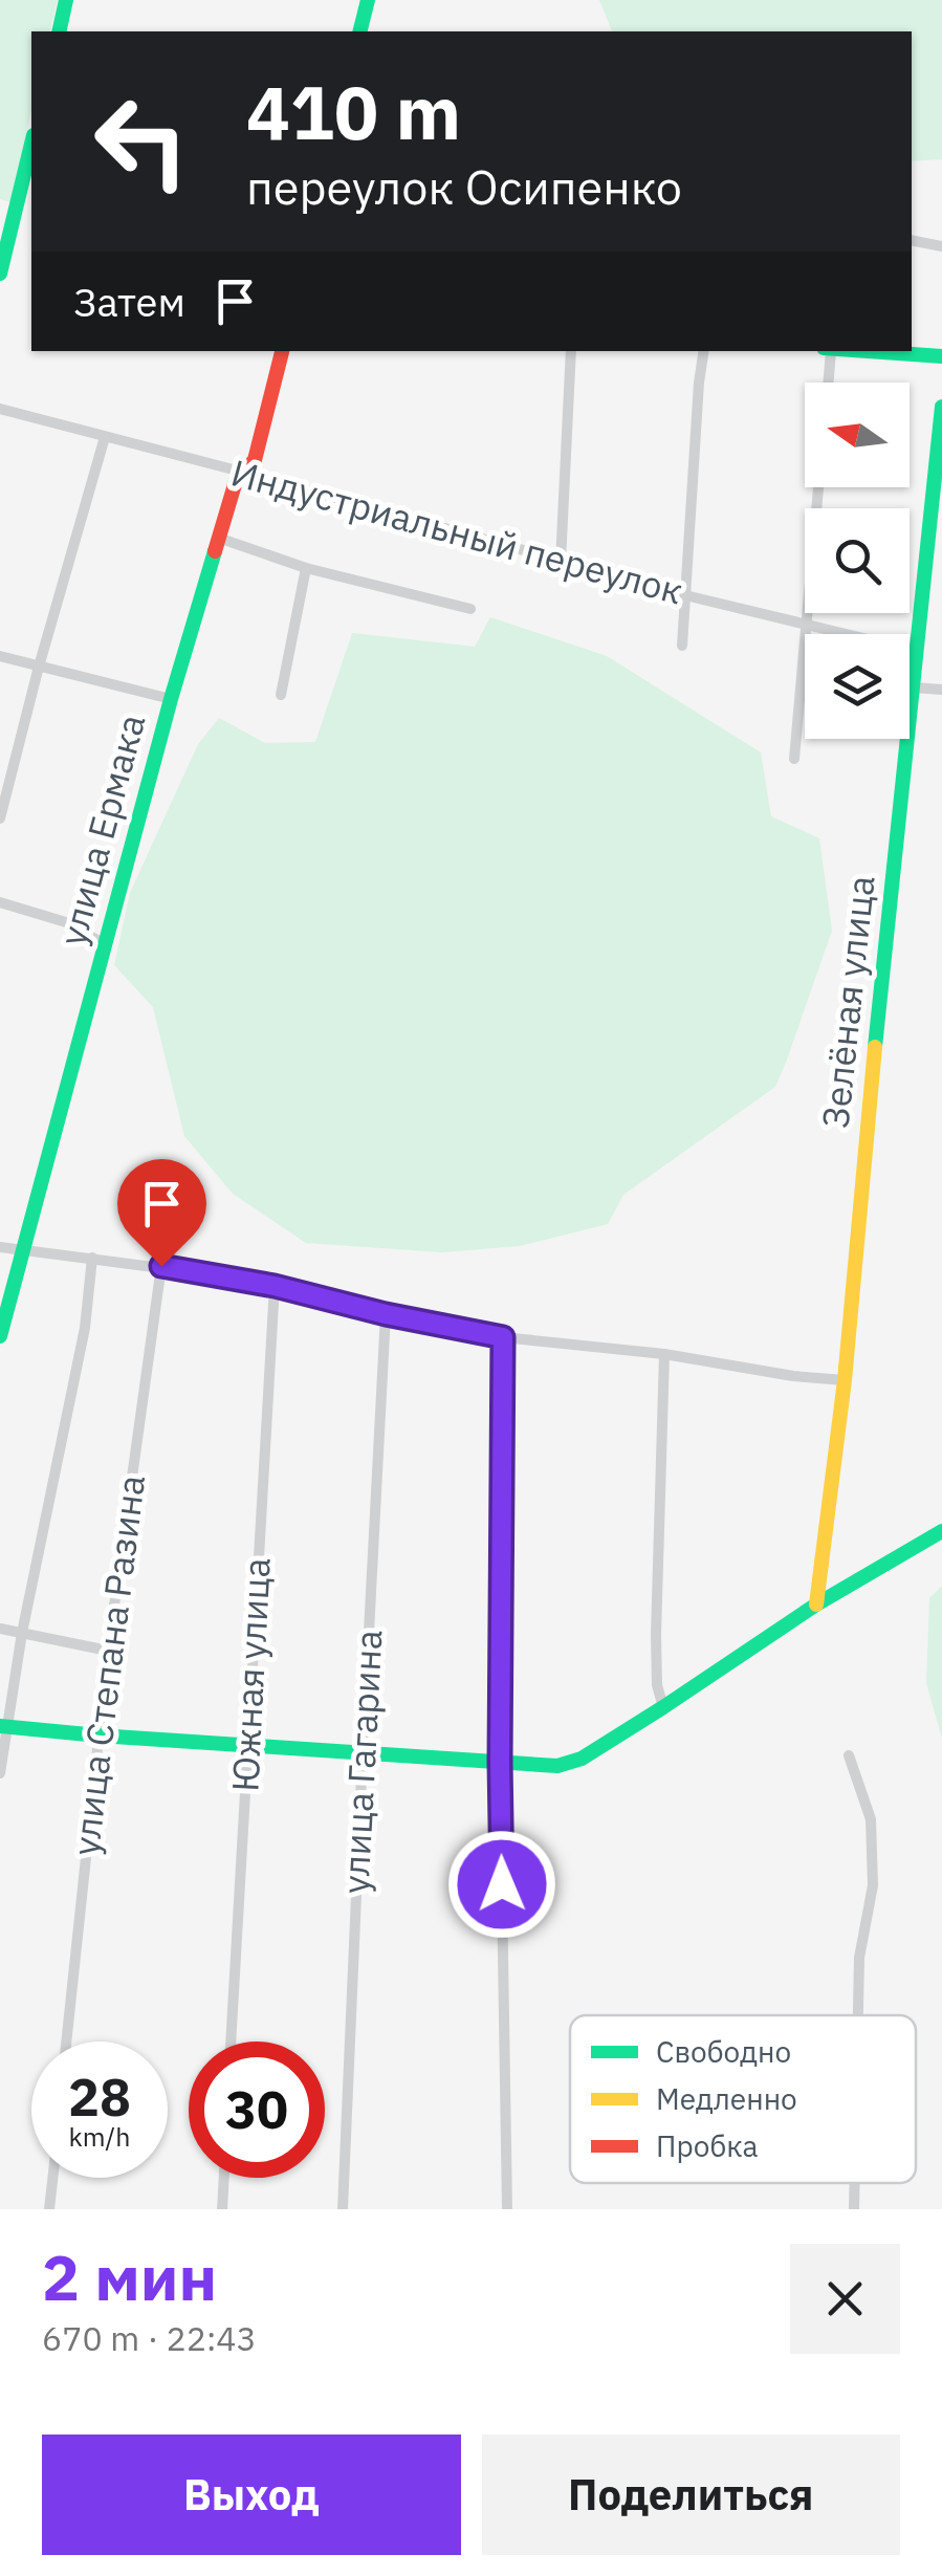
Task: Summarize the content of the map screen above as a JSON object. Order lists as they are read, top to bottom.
{
  "streets": {
    "street": [
      "Индустриальный переулок",
      "улица Ермака",
      "Зелёная улица",
      "улица Степана Разина",
      "Южная улица",
      "улица Гагарина"
    ]
  },
  "crossings": [
    ["Индустриальный переулок", "улица Ермака"],
    ["Индустриальный переулок", "Зелёная улица"]
  ],
  "legend": ["Свободно", "Медленно", "Пробка"],
  "north": "left",
  "page": {
    "turn": ["410 m", "переулок Осипенко"],
    "then": "Затем",
    "speed": "28 km/h",
    "limit": "30",
    "heading": ["2 мин", "670 m · 22:43"],
    "buttons": ["Выход", "Поделиться"]
  }
}
